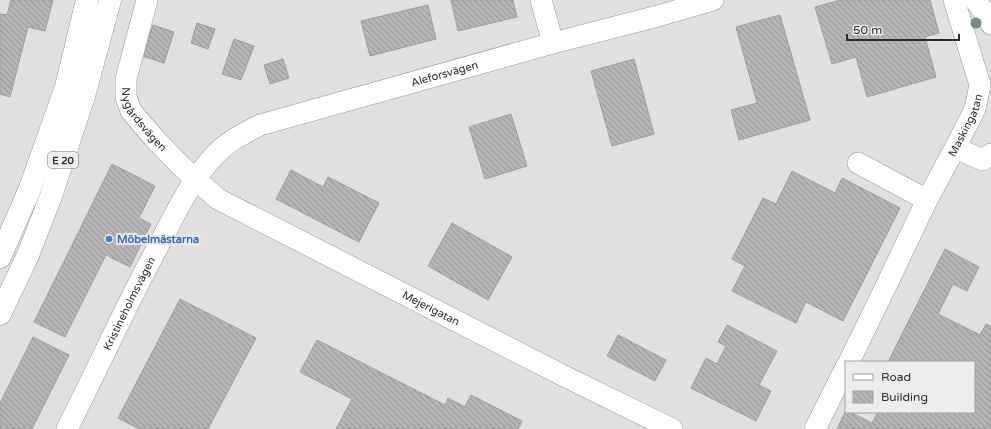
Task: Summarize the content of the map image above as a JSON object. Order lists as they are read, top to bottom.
{
  "streets": {
    "highway": ["E 20"],
    "street": [
      "Aleforsvägen",
      "Nygårdsvägen",
      "Maskingatan",
      "Kristineholmsvägen",
      "Mejerigatan"
    ]
  },
  "crossings": [
    ["Aleforsvägen", "Nygårdsvägen"],
    ["Aleforsvägen", "Kristineholmsvägen"],
    ["Aleforsvägen", "Mejerigatan"],
    ["Nygårdsvägen", "Kristineholmsvägen"],
    ["Nygårdsvägen", "Mejerigatan"],
    ["Kristineholmsvägen", "Mejerigatan"]
  ],
  "places": ["Möbelmästarna"],
  "legend": ["Road", "Building"],
  "scale_bar": "50 m"
}
